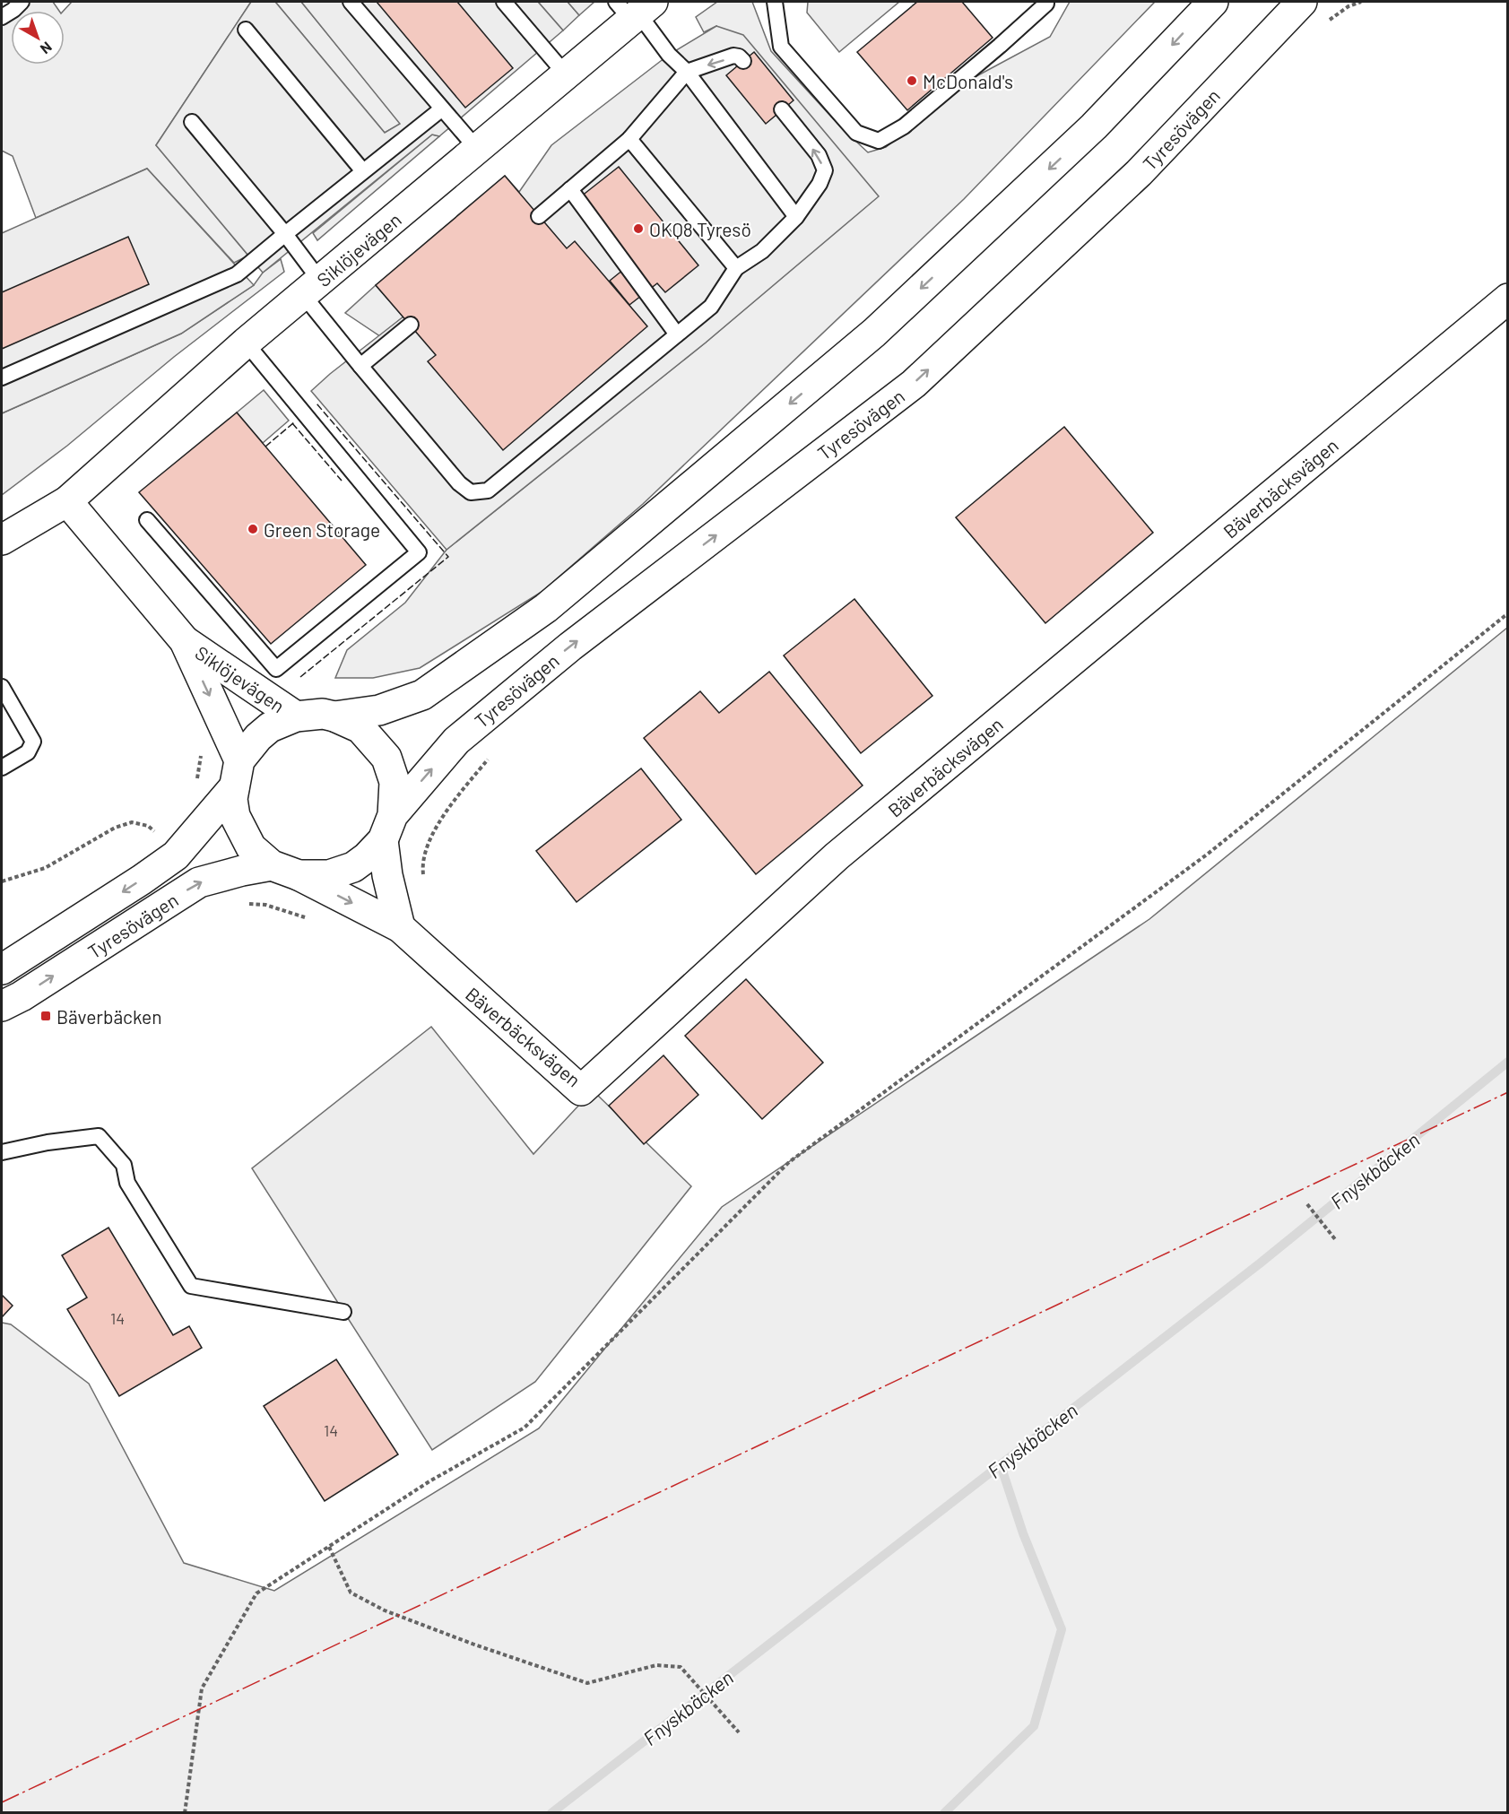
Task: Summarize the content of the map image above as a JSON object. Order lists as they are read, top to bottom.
{
  "streets": {
    "main road": ["Tyresövägen", "Siklöjevägen", "Bäverbäcksvägen"]
  },
  "crossings": [
    ["Tyresövägen", "Siklöjevägen"],
    ["Tyresövägen", "Bäverbäcksvägen"],
    ["Siklöjevägen", "Bäverbäcksvägen"]
  ],
  "water": ["Fnyskbäcken"],
  "places": {
    "other": ["McDonald's", "OKQ8 Tyresö", "Green Storage"],
    "transit": ["Bäverbäcken"]
  },
  "house_numbers": ["14", "14"],
  "north": "bottom right"
}
